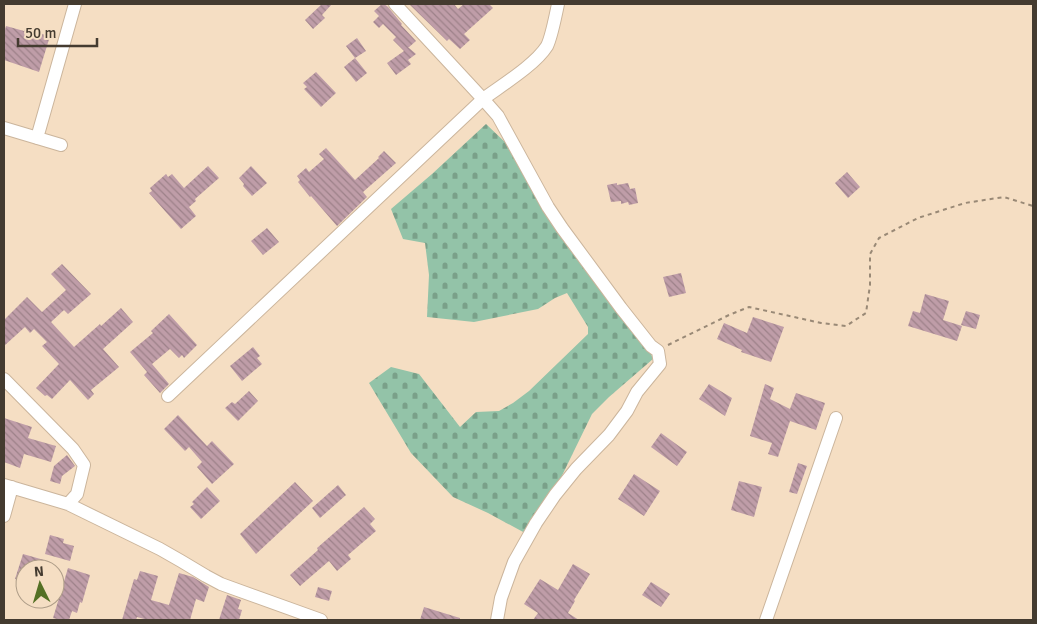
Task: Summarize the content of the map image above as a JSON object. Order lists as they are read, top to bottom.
{
  "scale_bar": "50 m",
  "north": "top"
}
